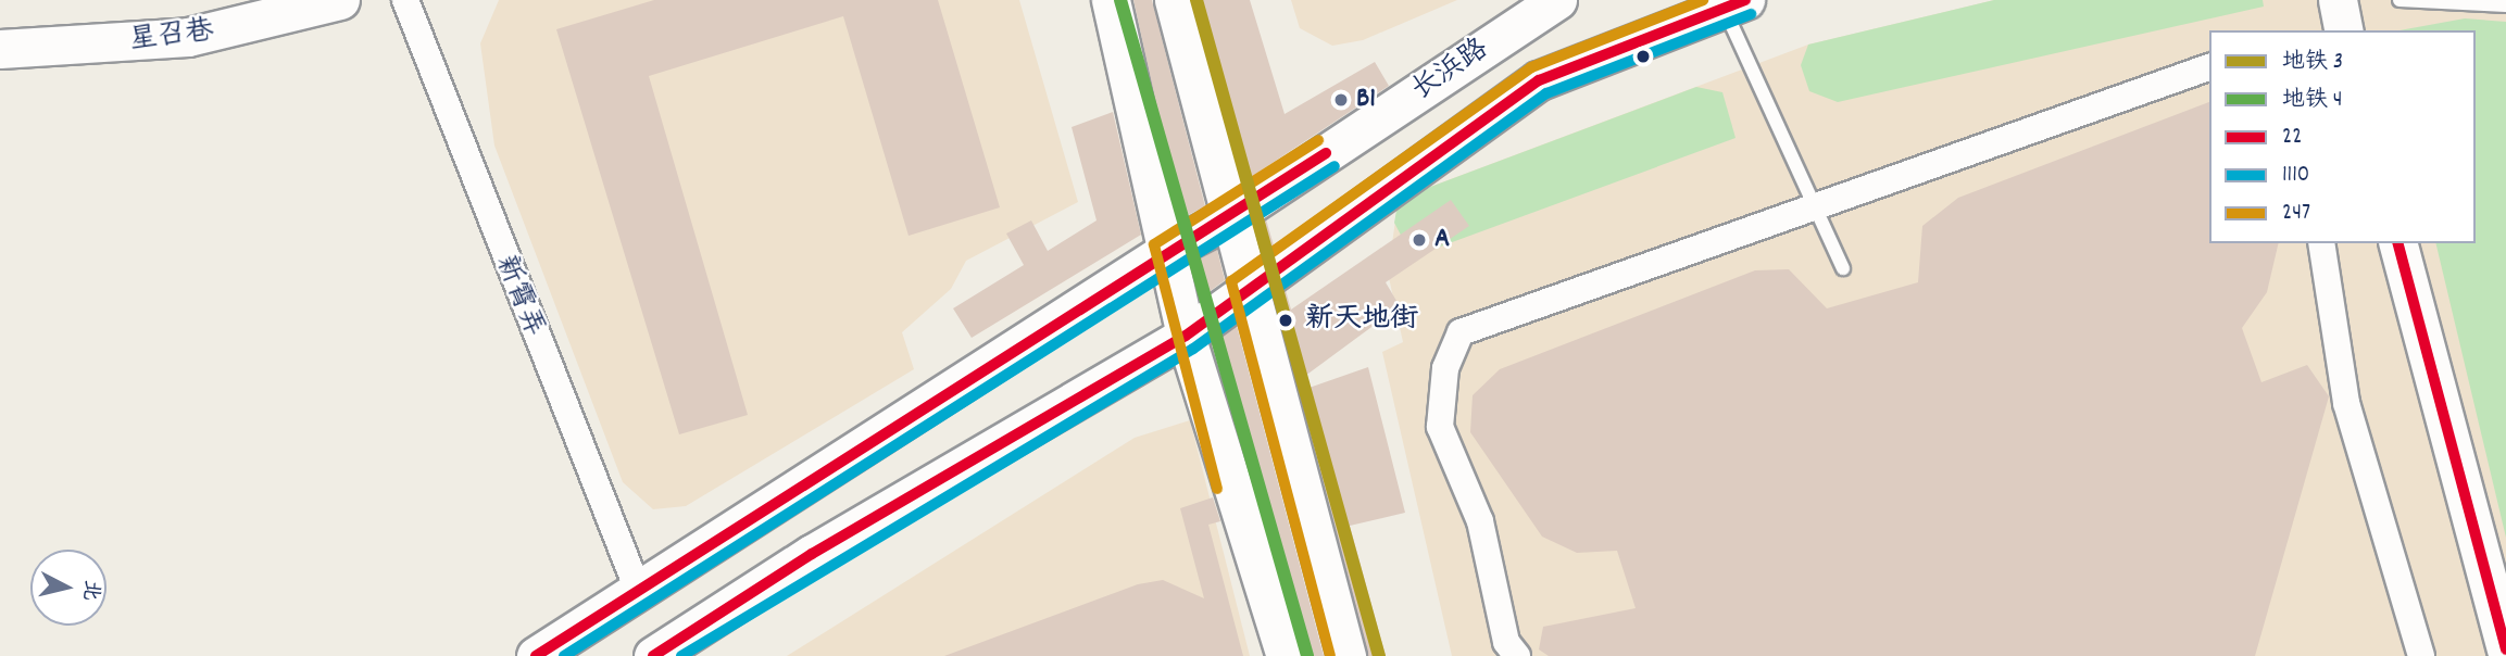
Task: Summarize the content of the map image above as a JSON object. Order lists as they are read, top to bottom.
{
  "streets": {
    "main road": ["星召巷", "长浜路"],
    "street": ["新霄弄"]
  },
  "crossings": [
    ["长浜路", "新霄弄"]
  ],
  "places": ["B1", "A", "新天地街"],
  "lines": [
    "metro line 3",
    "metro line 4",
    "transit line 22",
    "transit line 247",
    "transit line 1110"
  ],
  "legend": [
    "地铁 3",
    "地铁 4",
    "22",
    "1110",
    "247"
  ],
  "north": "right"
}
